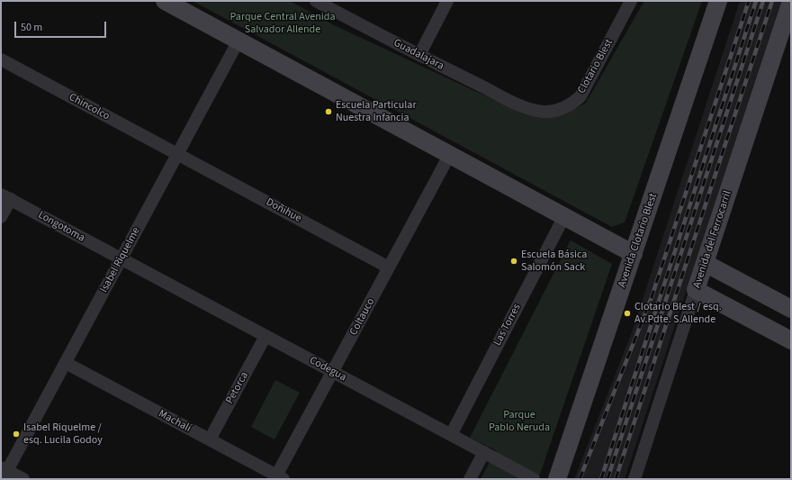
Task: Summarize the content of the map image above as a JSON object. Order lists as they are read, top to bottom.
{
  "streets": {
    "street": [
      "Guadalajara",
      "Clotario Blest",
      "Chincolco",
      "Doñihue",
      "Longotoma",
      "Avenida del Ferrocarril",
      "Avenida Clotario Blest",
      "Isabel Riquelme",
      "Coltauco",
      "Las Torres",
      "Codegua",
      "Petorca",
      "Machalí"
    ]
  },
  "crossings": [
    ["Guadalajara", "Clotario Blest"],
    ["Chincolco", "Doñihue"],
    ["Chincolco", "Isabel Riquelme"],
    ["Doñihue", "Isabel Riquelme"],
    ["Doñihue", "Coltauco"],
    ["Longotoma", "Isabel Riquelme"],
    ["Longotoma", "Codegua"],
    ["Isabel Riquelme", "Codegua"],
    ["Isabel Riquelme", "Machalí"],
    ["Coltauco", "Codegua"],
    ["Coltauco", "Machalí"],
    ["Las Torres", "Codegua"],
    ["Codegua", "Petorca"],
    ["Petorca", "Machalí"]
  ],
  "parks": ["Parque Central Avenida Salvador Allende", "Parque Pablo Neruda"],
  "places": [
    "Escuela Particular Nuestra Infancia",
    "Escuela Básica Salomón Sack",
    "Clotario Blest / esq. Av.Pdte. S.Allende",
    "Isabel Riquelme / esq. Lucila Godoy"
  ],
  "scale_bar": "50 m"
}
